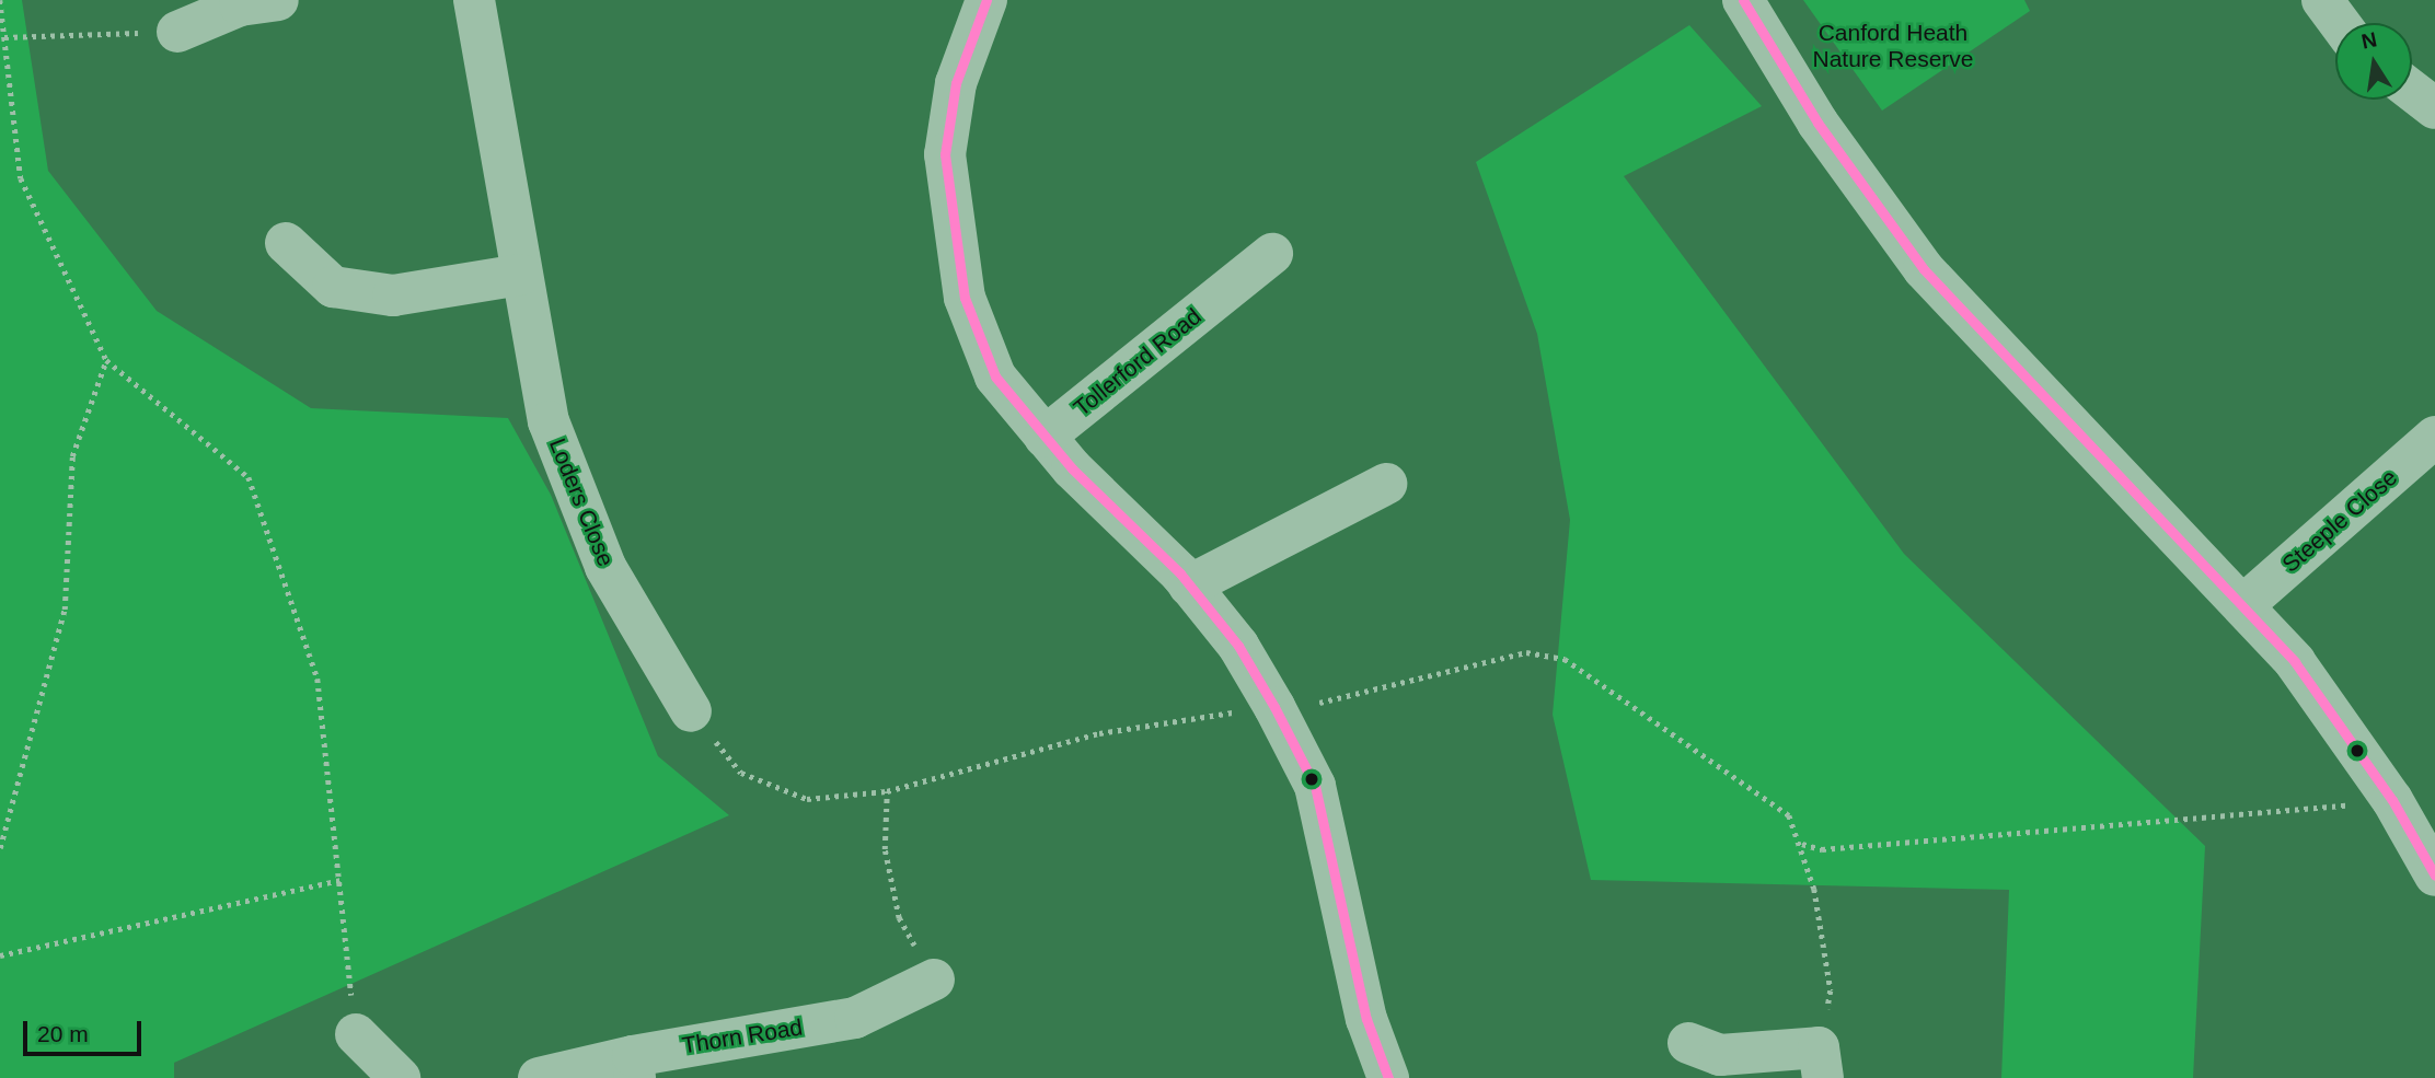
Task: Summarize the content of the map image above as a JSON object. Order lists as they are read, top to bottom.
{
  "streets": {
    "street": [
      "Tollerford Road",
      "Loders Close",
      "Steeple Close",
      "Thorn Road"
    ]
  },
  "parks": ["Canford Heath Nature Reserve"],
  "scale_bar": "20 m",
  "north": "top"
}
